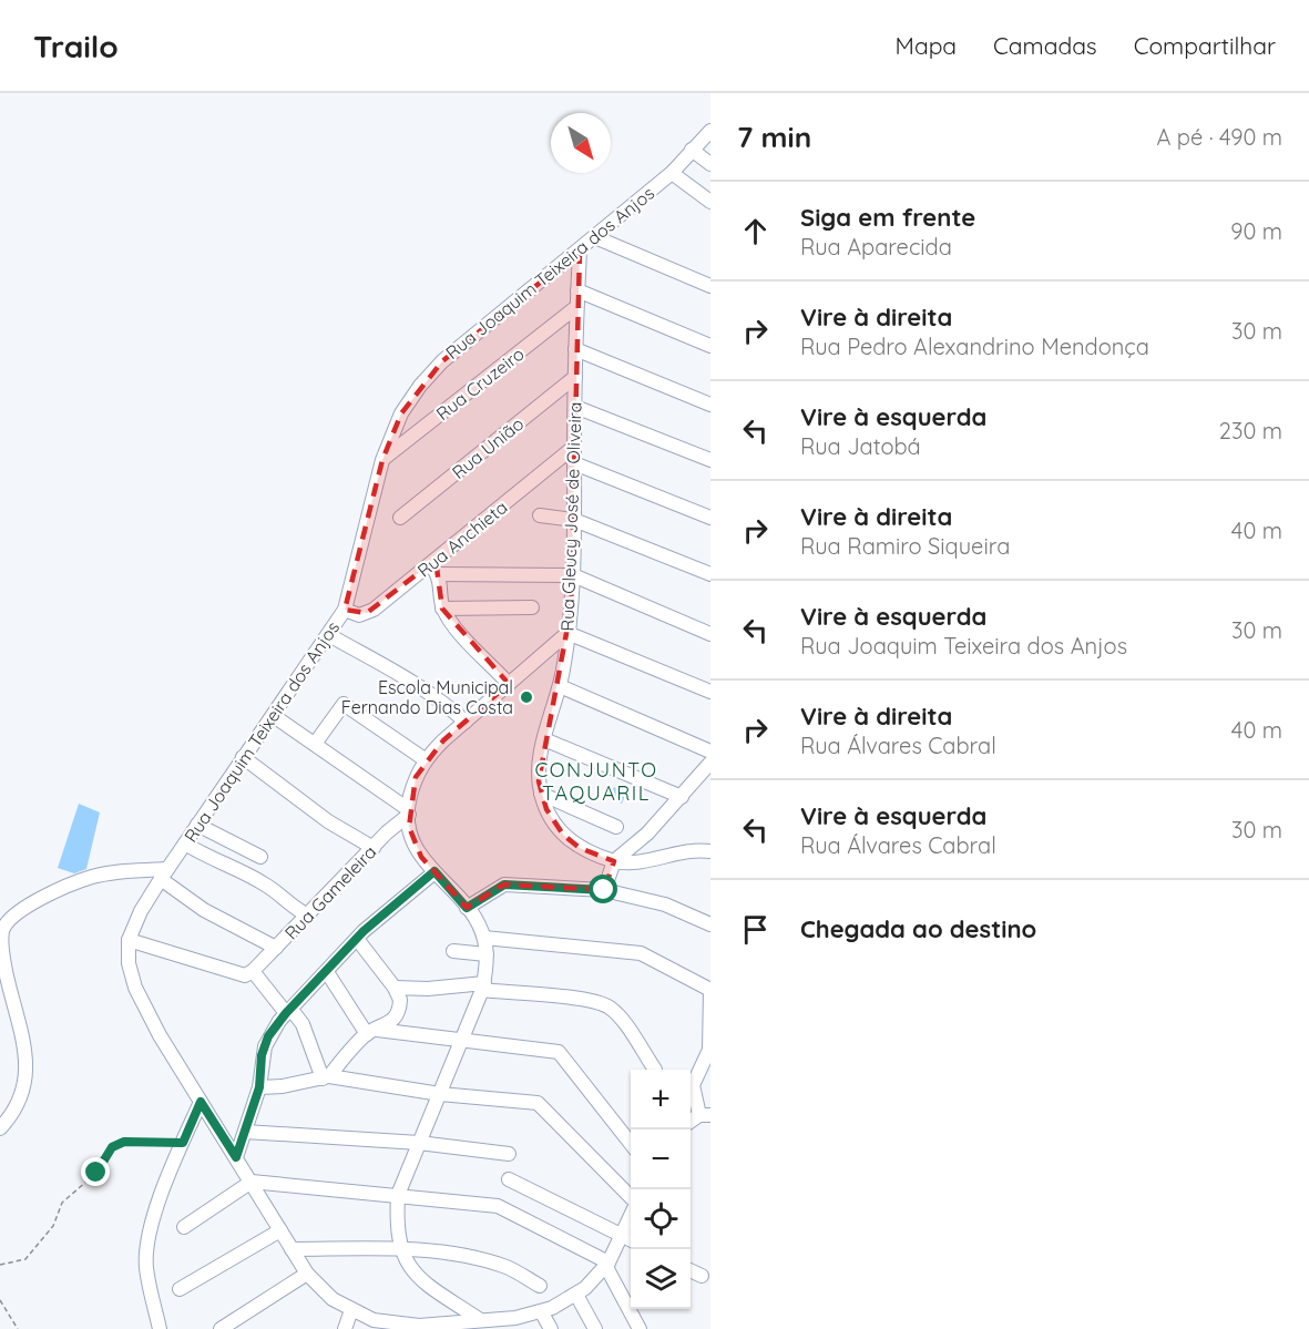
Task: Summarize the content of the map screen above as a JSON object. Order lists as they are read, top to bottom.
{
  "streets": {
    "street": [
      "Rua Joaquim Teixeira dos Anjos",
      "Rua Cruzeiro",
      "Rua União",
      "Rua Gleucy José de Oliveira",
      "Rua Anchieta",
      "Rua Gameleira"
    ]
  },
  "crossings": [
    ["Rua Joaquim Teixeira dos Anjos", "Rua Cruzeiro"],
    ["Rua Joaquim Teixeira dos Anjos", "Rua Gleucy José de Oliveira"],
    ["Rua Joaquim Teixeira dos Anjos", "Rua Anchieta"],
    ["Rua Cruzeiro", "Rua Gleucy José de Oliveira"],
    ["Rua União", "Rua Gleucy José de Oliveira"],
    ["Rua Gleucy José de Oliveira", "Rua Anchieta"]
  ],
  "districts": ["CONJUNTO TAQUARIL"],
  "places": ["Escola Municipal Fernando Dias Costa"],
  "north": "bottom right",
  "page": {
    "header": "Trailo",
    "nav": ["Mapa", "Camadas", "Compartilhar"],
    "heading": ["7 min", "A pé · 490 m"],
    "list": [
      ["Siga em frente", "Rua Aparecida", "90 m"],
      ["Vire à direita", "Rua Pedro Alexandrino Mendonça", "30 m"],
      ["Vire à esquerda", "Rua Jatobá", "230 m"],
      ["Vire à direita", "Rua Ramiro Siqueira", "40 m"],
      ["Vire à esquerda", "Rua Joaquim Teixeira dos Anjos", "30 m"],
      ["Vire à direita", "Rua Álvares Cabral", "40 m"],
      ["Vire à esquerda", "Rua Álvares Cabral", "30 m"],
      "Chegada ao destino"
    ],
    "map_buttons": ["+", "−"]
  }
}
